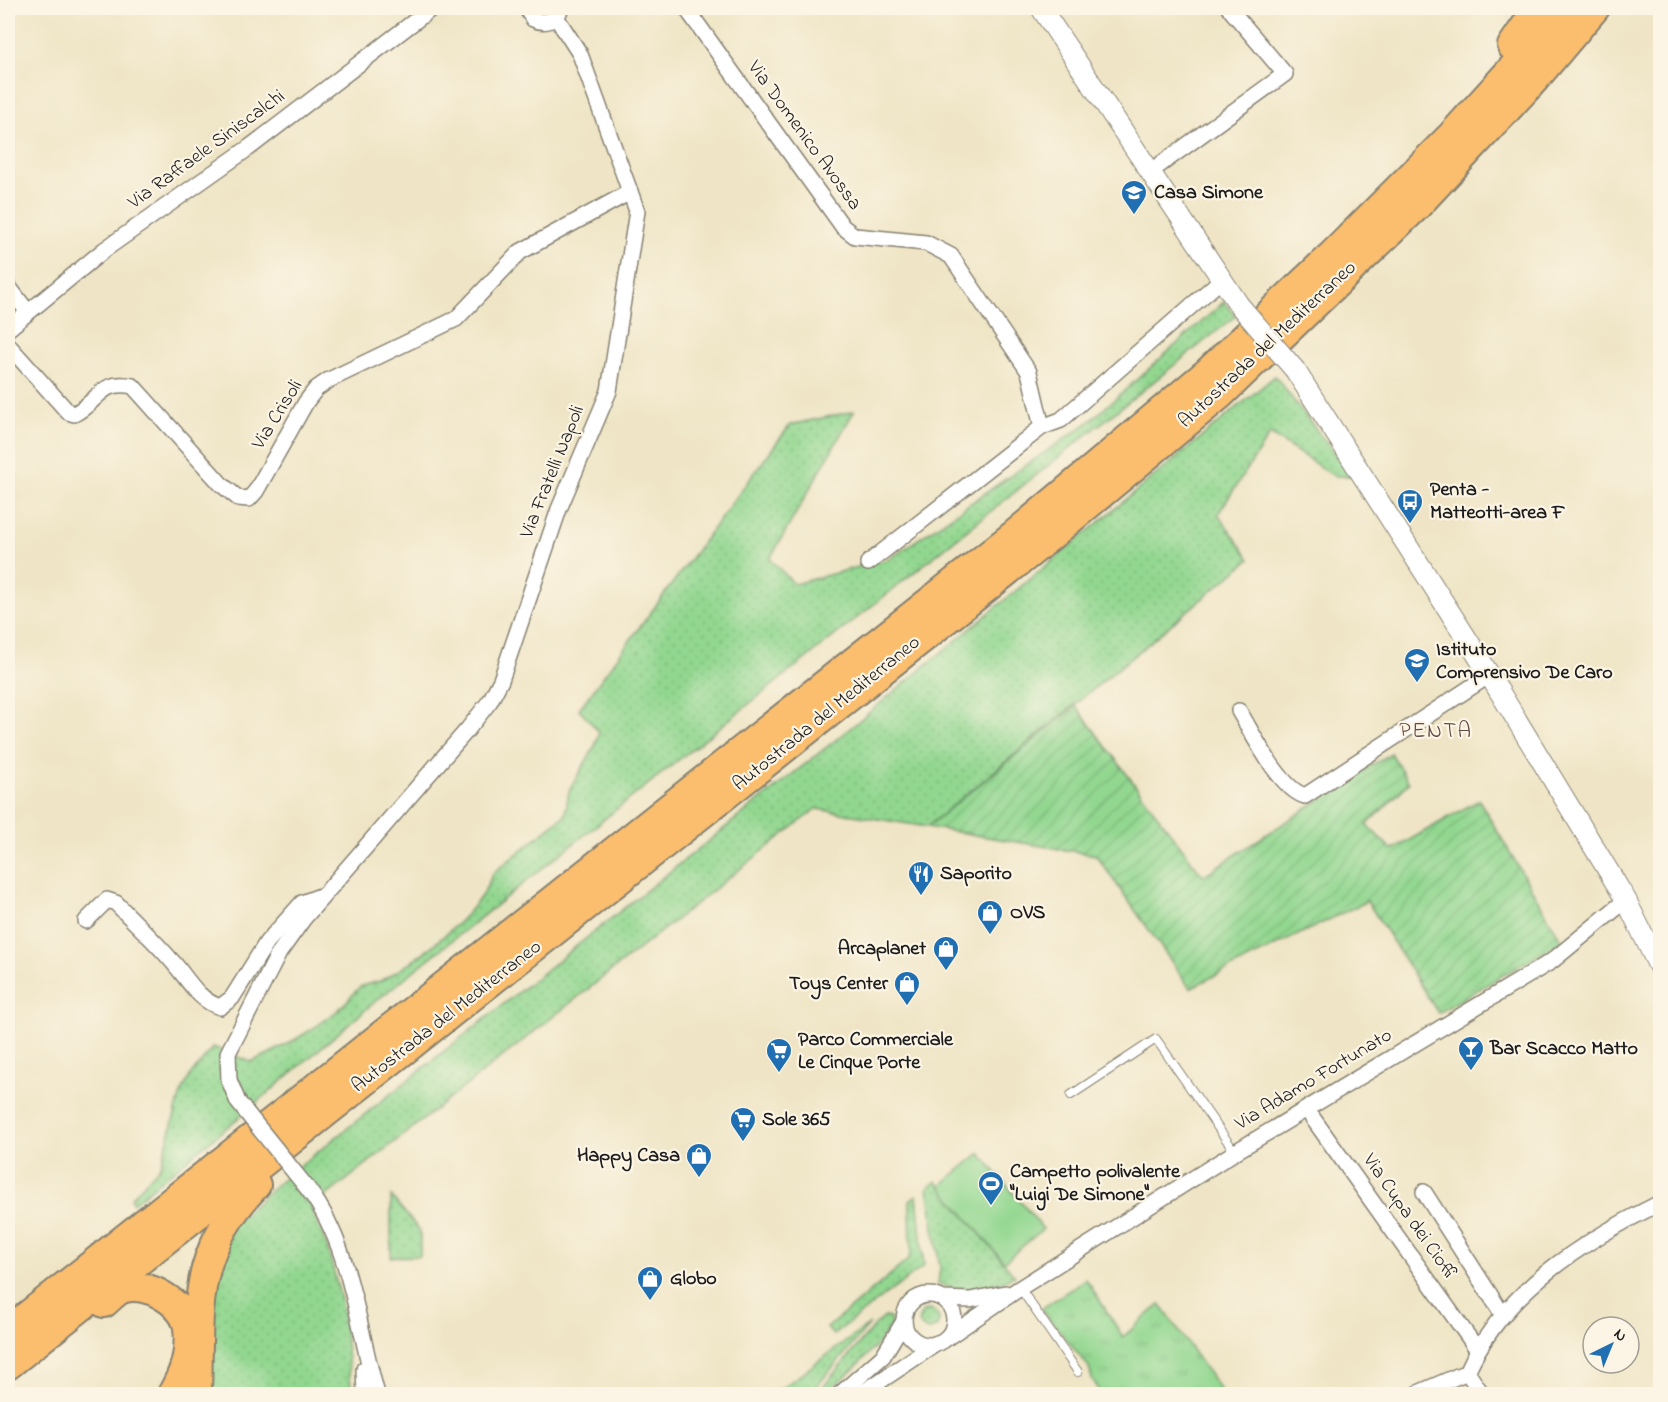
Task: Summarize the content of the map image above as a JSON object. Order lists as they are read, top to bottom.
{
  "streets": {
    "highway": ["Autostrada del Mediterraneo"],
    "street": [
      "Via Domenico Avossa",
      "Via Raffaele Siniscalchi",
      "Via Crisoli",
      "Via Fratelli Napoli",
      "Via Adamo Fortunato",
      "Via Cupa dei Cioffi"
    ]
  },
  "crossings": [
    ["Via Crisoli", "Via Fratelli Napoli"],
    ["Via Adamo Fortunato", "Via Cupa dei Cioffi"]
  ],
  "districts": ["PENTA"],
  "places": {
    "school or university": ["Casa Simone", "Istituto Comprensivo De Caro"],
    "bus stop": ["Penta - Matteotti-area F"],
    "restaurant": ["Saporito"],
    "shop": [
      "OVS",
      "Arcaplanet",
      "Toys Center",
      "Happy Casa",
      "Globo"
    ],
    "bar": ["Bar Scacco Matto"],
    "supermarket": ["Parco Commerciale Le Cinque Porte", "Sole 365"],
    "sports": ["Campetto polivalente \"Luigi De Simone\""]
  },
  "north": "top right"
}
